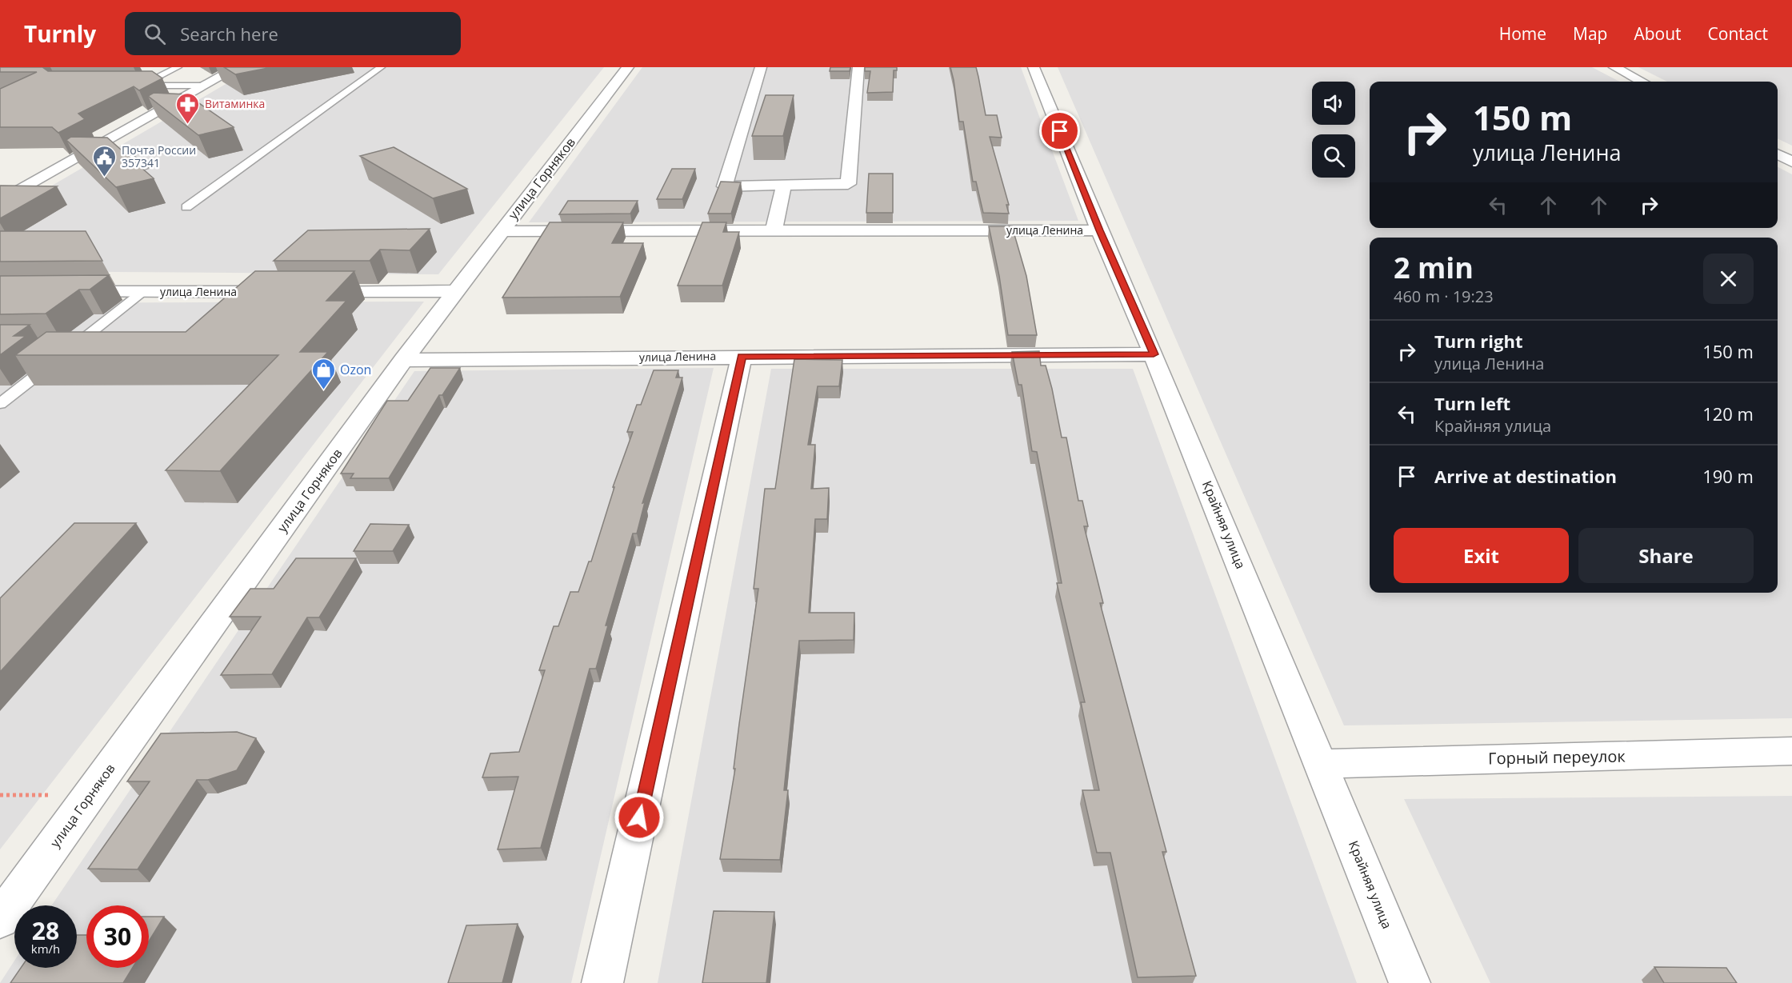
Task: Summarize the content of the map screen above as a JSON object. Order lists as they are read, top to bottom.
{
  "streets": {
    "street": [
      "улица Горняков",
      "улица Ленина",
      "Крайняя улица",
      "Горный переулок"
    ]
  },
  "crossings": [
    ["улица Горняков", "улица Ленина"],
    ["улица Ленина", "Крайняя улица"],
    ["Крайняя улица", "Горный переулок"]
  ],
  "places": {
    "pharmacy": ["Витаминка"],
    "public building": ["Почта России 357341"],
    "shop": ["Ozon"]
  },
  "page": {
    "header": "Turnly",
    "search": "Search here",
    "nav": [
      "Home",
      "Map",
      "About",
      "Contact"
    ],
    "turn": ["150 m", "улица Ленина"],
    "heading": ["2 min", "460 m · 19:23"],
    "list": [
      {
        "name": "Turn right",
        "note": "улица Ленина",
        "value": "150 m"
      },
      {
        "name": "Turn left",
        "note": "Крайняя улица",
        "value": "120 m"
      },
      {
        "name": "Arrive at destination",
        "value": "190 m"
      }
    ],
    "buttons": ["Exit", "Share"],
    "speed": "28 km/h",
    "limit": "30"
  }
}
